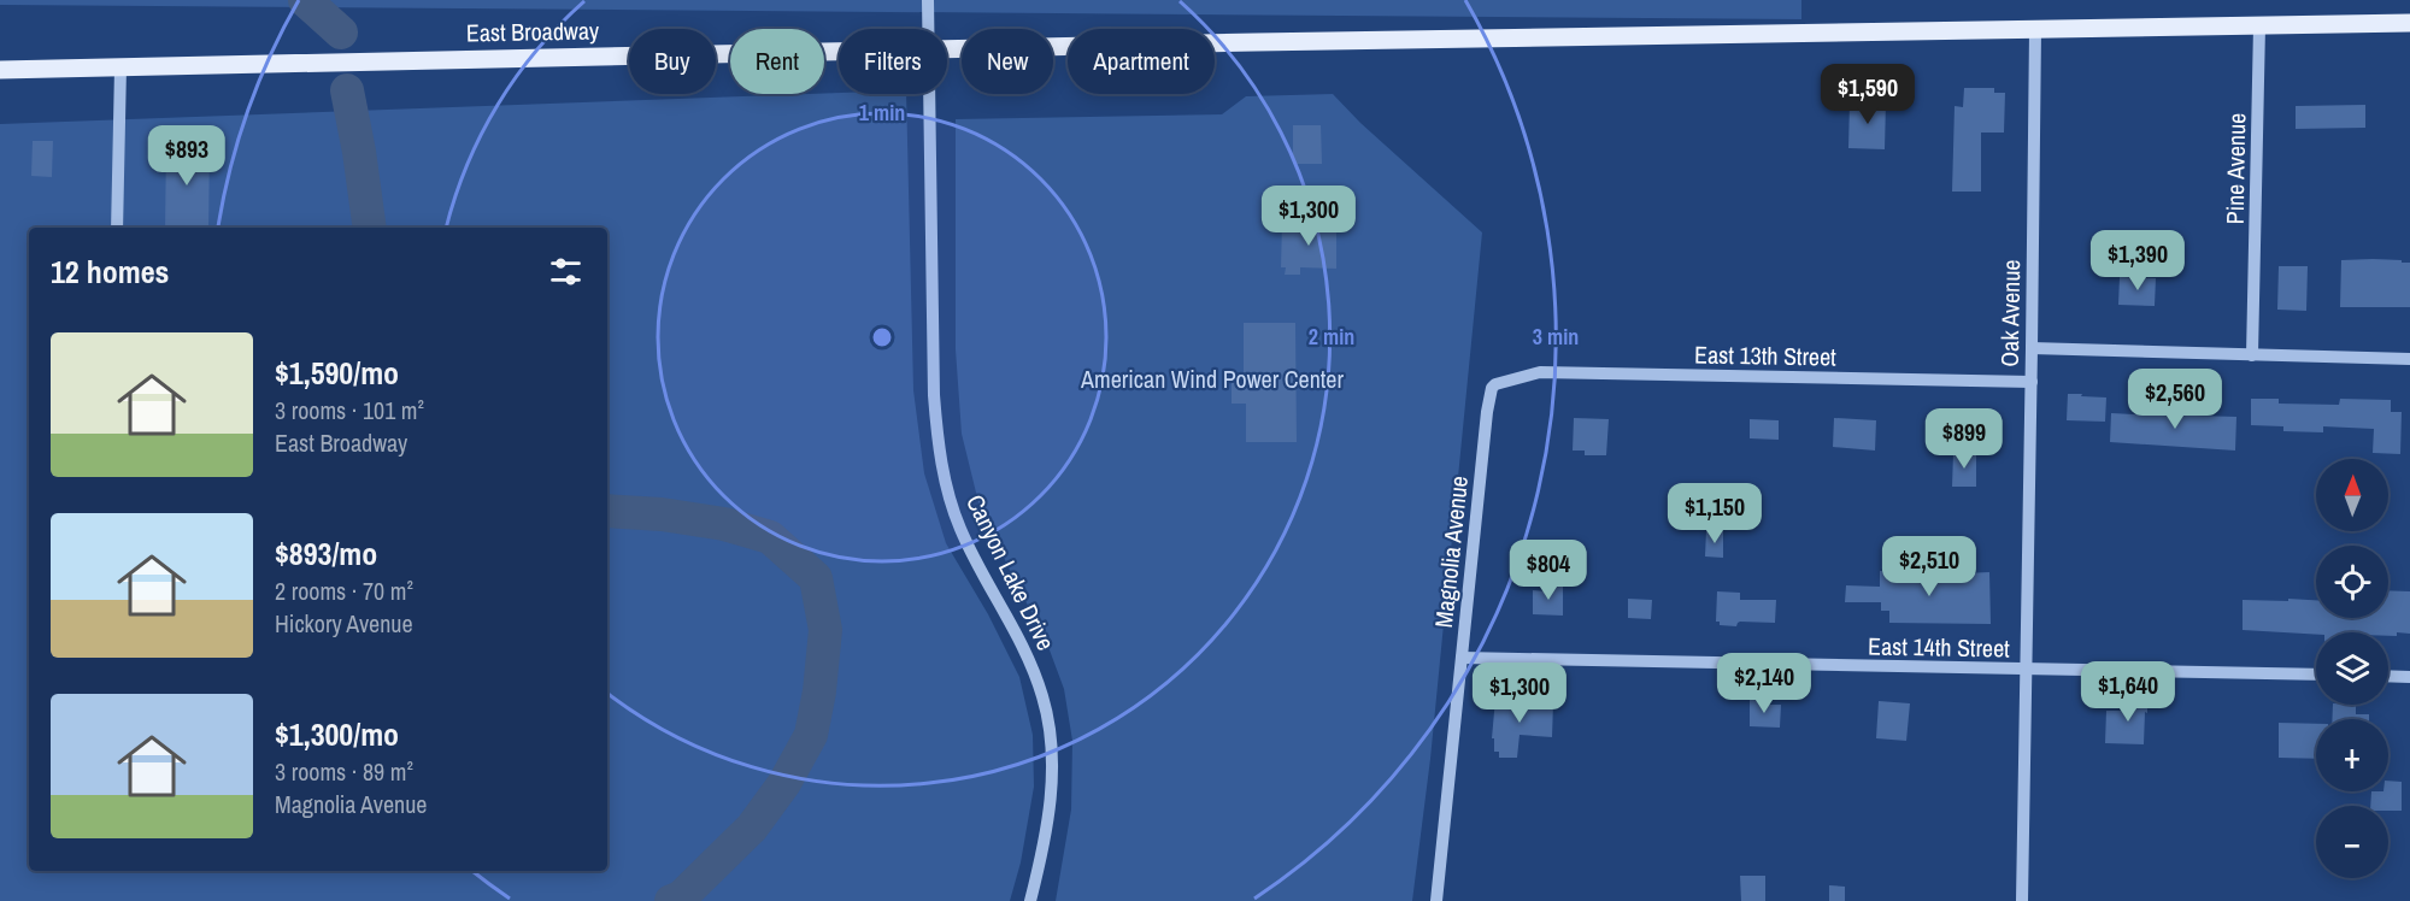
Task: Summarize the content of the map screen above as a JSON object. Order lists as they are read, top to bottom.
{
  "streets": {
    "main road": ["East Broadway"],
    "street": [
      "Pine Avenue",
      "Oak Avenue",
      "East 13th Street",
      "Magnolia Avenue",
      "Canyon Lake Drive",
      "East 14th Street"
    ]
  },
  "crossings": [
    ["East Broadway", "Pine Avenue"],
    ["East Broadway", "Oak Avenue"],
    ["Oak Avenue", "East 13th Street"],
    ["Oak Avenue", "East 14th Street"],
    ["East 13th Street", "Magnolia Avenue"],
    ["Magnolia Avenue", "East 14th Street"]
  ],
  "parks": ["American Wind Power Center"],
  "north": "top",
  "page": {
    "chip": [
      "Buy",
      "Rent",
      "Filters",
      "New",
      "Apartment"
    ],
    "price": [
      "$1,590",
      "$893",
      "$1,300",
      "$1,390",
      "$2,560",
      "$899",
      "$1,150",
      "$2,510",
      "$804",
      "$2,140",
      "$1,640",
      "$1,300"
    ],
    "heading": "12 homes",
    "list": [
      {
        "name": "$1,590/mo",
        "note": "3 rooms · 101 m² · East Broadway"
      },
      {
        "name": "$893/mo",
        "note": "2 rooms · 70 m² · Hickory Avenue"
      },
      {
        "name": "$1,300/mo",
        "note": "3 rooms · 89 m² · Magnolia Avenue"
      }
    ],
    "map_buttons": ["+", "−"]
  },
  "rings": ["1 min", "2 min", "3 min"]
}
